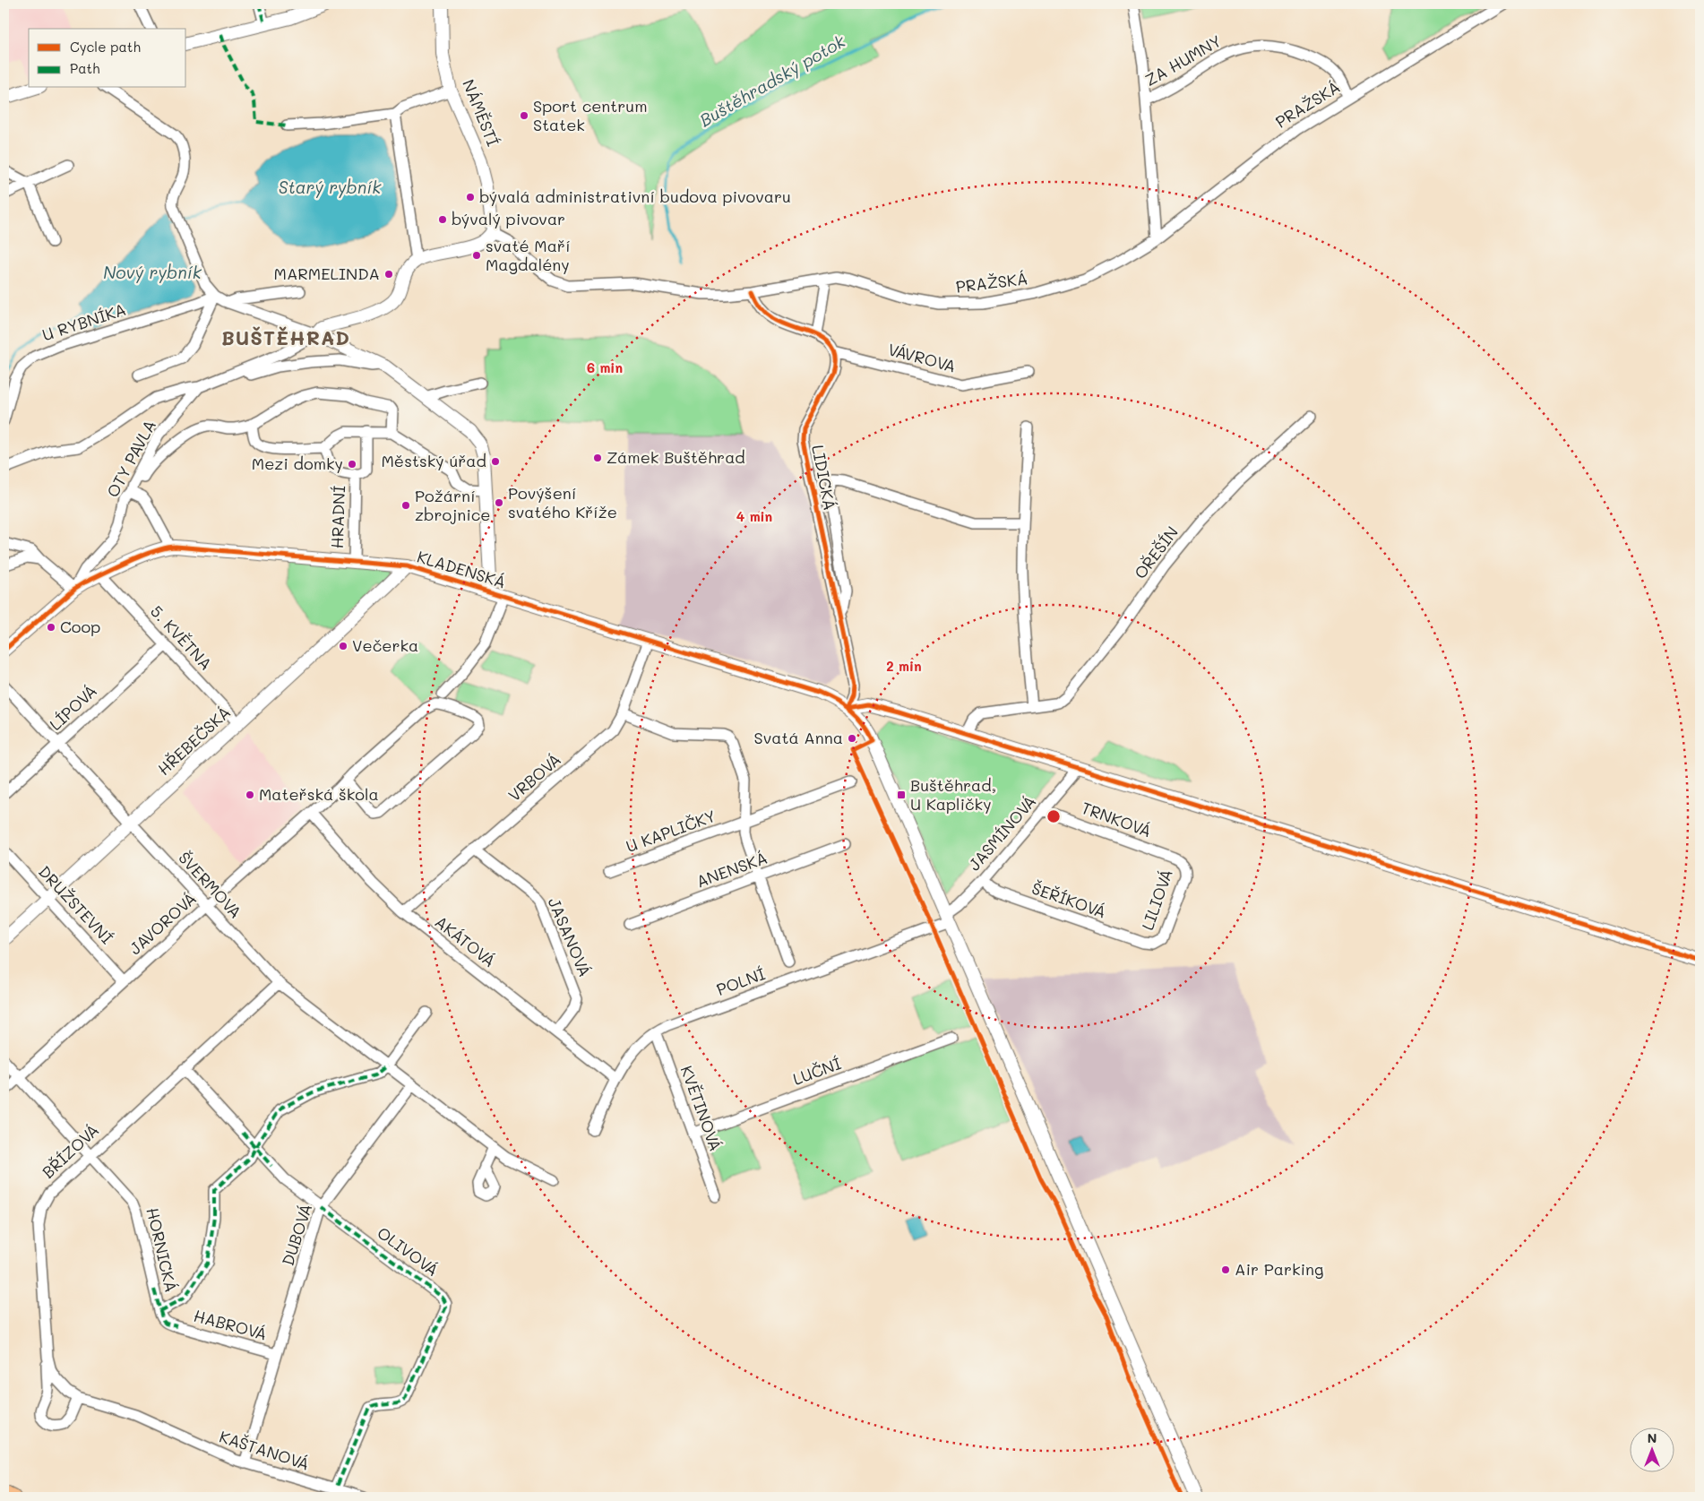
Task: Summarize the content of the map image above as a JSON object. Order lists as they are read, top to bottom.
{
  "streets": {
    "street": [
      "ZA HUMNY",
      "PRAŽSKÁ",
      "NÁMĚSTÍ",
      "U RYBNÍKA",
      "VÁVROVA",
      "OTY PAVLA",
      "LIDICKÁ",
      "HRADNÍ",
      "OŘEŠÍN",
      "KLADENSKÁ",
      "5. KVĚTNA",
      "LÍPOVÁ",
      "HŘEBEČSKÁ",
      "VRBOVÁ",
      "TRNKOVÁ",
      "U KAPLIČKY",
      "JASMÍNOVÁ",
      "ANENSKÁ",
      "ŠVERMOVA",
      "LILIOVÁ",
      "ŠEŘÍKOVÁ",
      "DRUŽSTEVNÍ",
      "JAVOROVÁ",
      "JASANOVÁ",
      "AKÁTOVÁ",
      "POLNÍ",
      "LUČNÍ",
      "KVĚTINOVÁ",
      "BŘÍZOVÁ",
      "DUBOVÁ",
      "HORNICKÁ",
      "OLIVOVÁ",
      "HABROVÁ",
      "KAŠTANOVÁ"
    ]
  },
  "crossings": [
    ["ZA HUMNY", "PRAŽSKÁ"],
    ["PRAŽSKÁ", "NÁMĚSTÍ"],
    ["VÁVROVA", "LIDICKÁ"],
    ["OTY PAVLA", "KLADENSKÁ"],
    ["LIDICKÁ", "KLADENSKÁ"],
    ["HRADNÍ", "KLADENSKÁ"],
    ["KLADENSKÁ", "5. KVĚTNA"],
    ["KLADENSKÁ", "HŘEBEČSKÁ"],
    ["KLADENSKÁ", "VRBOVÁ"],
    ["KLADENSKÁ", "JASMÍNOVÁ"],
    ["KLADENSKÁ", "POLNÍ"],
    ["5. KVĚTNA", "LÍPOVÁ"],
    ["5. KVĚTNA", "HŘEBEČSKÁ"],
    ["LÍPOVÁ", "ŠVERMOVA"],
    ["HŘEBEČSKÁ", "ŠVERMOVA"],
    ["HŘEBEČSKÁ", "DRUŽSTEVNÍ"],
    ["VRBOVÁ", "JASANOVÁ"],
    ["VRBOVÁ", "AKÁTOVÁ"],
    ["TRNKOVÁ", "JASMÍNOVÁ"],
    ["TRNKOVÁ", "LILIOVÁ"],
    ["JASMÍNOVÁ", "ŠEŘÍKOVÁ"],
    ["JASMÍNOVÁ", "POLNÍ"],
    ["ŠVERMOVA", "JAVOROVÁ"],
    ["ŠVERMOVA", "BŘÍZOVÁ"],
    ["ŠVERMOVA", "DUBOVÁ"],
    ["ŠVERMOVA", "HABROVÁ"],
    ["LILIOVÁ", "ŠEŘÍKOVÁ"],
    ["DRUŽSTEVNÍ", "JAVOROVÁ"],
    ["JAVOROVÁ", "AKÁTOVÁ"],
    ["JAVOROVÁ", "HORNICKÁ"],
    ["JASANOVÁ", "AKÁTOVÁ"],
    ["AKÁTOVÁ", "POLNÍ"],
    ["POLNÍ", "KVĚTINOVÁ"],
    ["LUČNÍ", "KVĚTINOVÁ"],
    ["BŘÍZOVÁ", "HORNICKÁ"],
    ["BŘÍZOVÁ", "OLIVOVÁ"],
    ["BŘÍZOVÁ", "KAŠTANOVÁ"],
    ["DUBOVÁ", "OLIVOVÁ"],
    ["DUBOVÁ", "HABROVÁ"],
    ["DUBOVÁ", "KAŠTANOVÁ"],
    ["HORNICKÁ", "HABROVÁ"],
    ["OLIVOVÁ", "HABROVÁ"],
    ["OLIVOVÁ", "KAŠTANOVÁ"]
  ],
  "districts": ["BUŠTĚHRAD"],
  "water": ["Buštěhradský potok", "Starý rybník", "Nový rybník"],
  "places": {
    "other": [
      "Sport centrum Statek",
      "bývalá administrativní budova pivovaru",
      "bývalý pivovar",
      "svaté Maří Magdalény",
      "MARMELINDA",
      "Zámek Buštěhrad",
      "Městský úřad",
      "Mezi domky",
      "Povýšení svatého Kříže",
      "Požární zbrojnice",
      "Coop",
      "Večerka",
      "Svatá Anna",
      "Mateřská škola",
      "Air Parking"
    ],
    "transit": ["Buštěhrad, U Kapličky"]
  },
  "legend": ["Cycle path", "Path"],
  "north": "top",
  "rings": ["6 min", "4 min", "2 min"]
}
